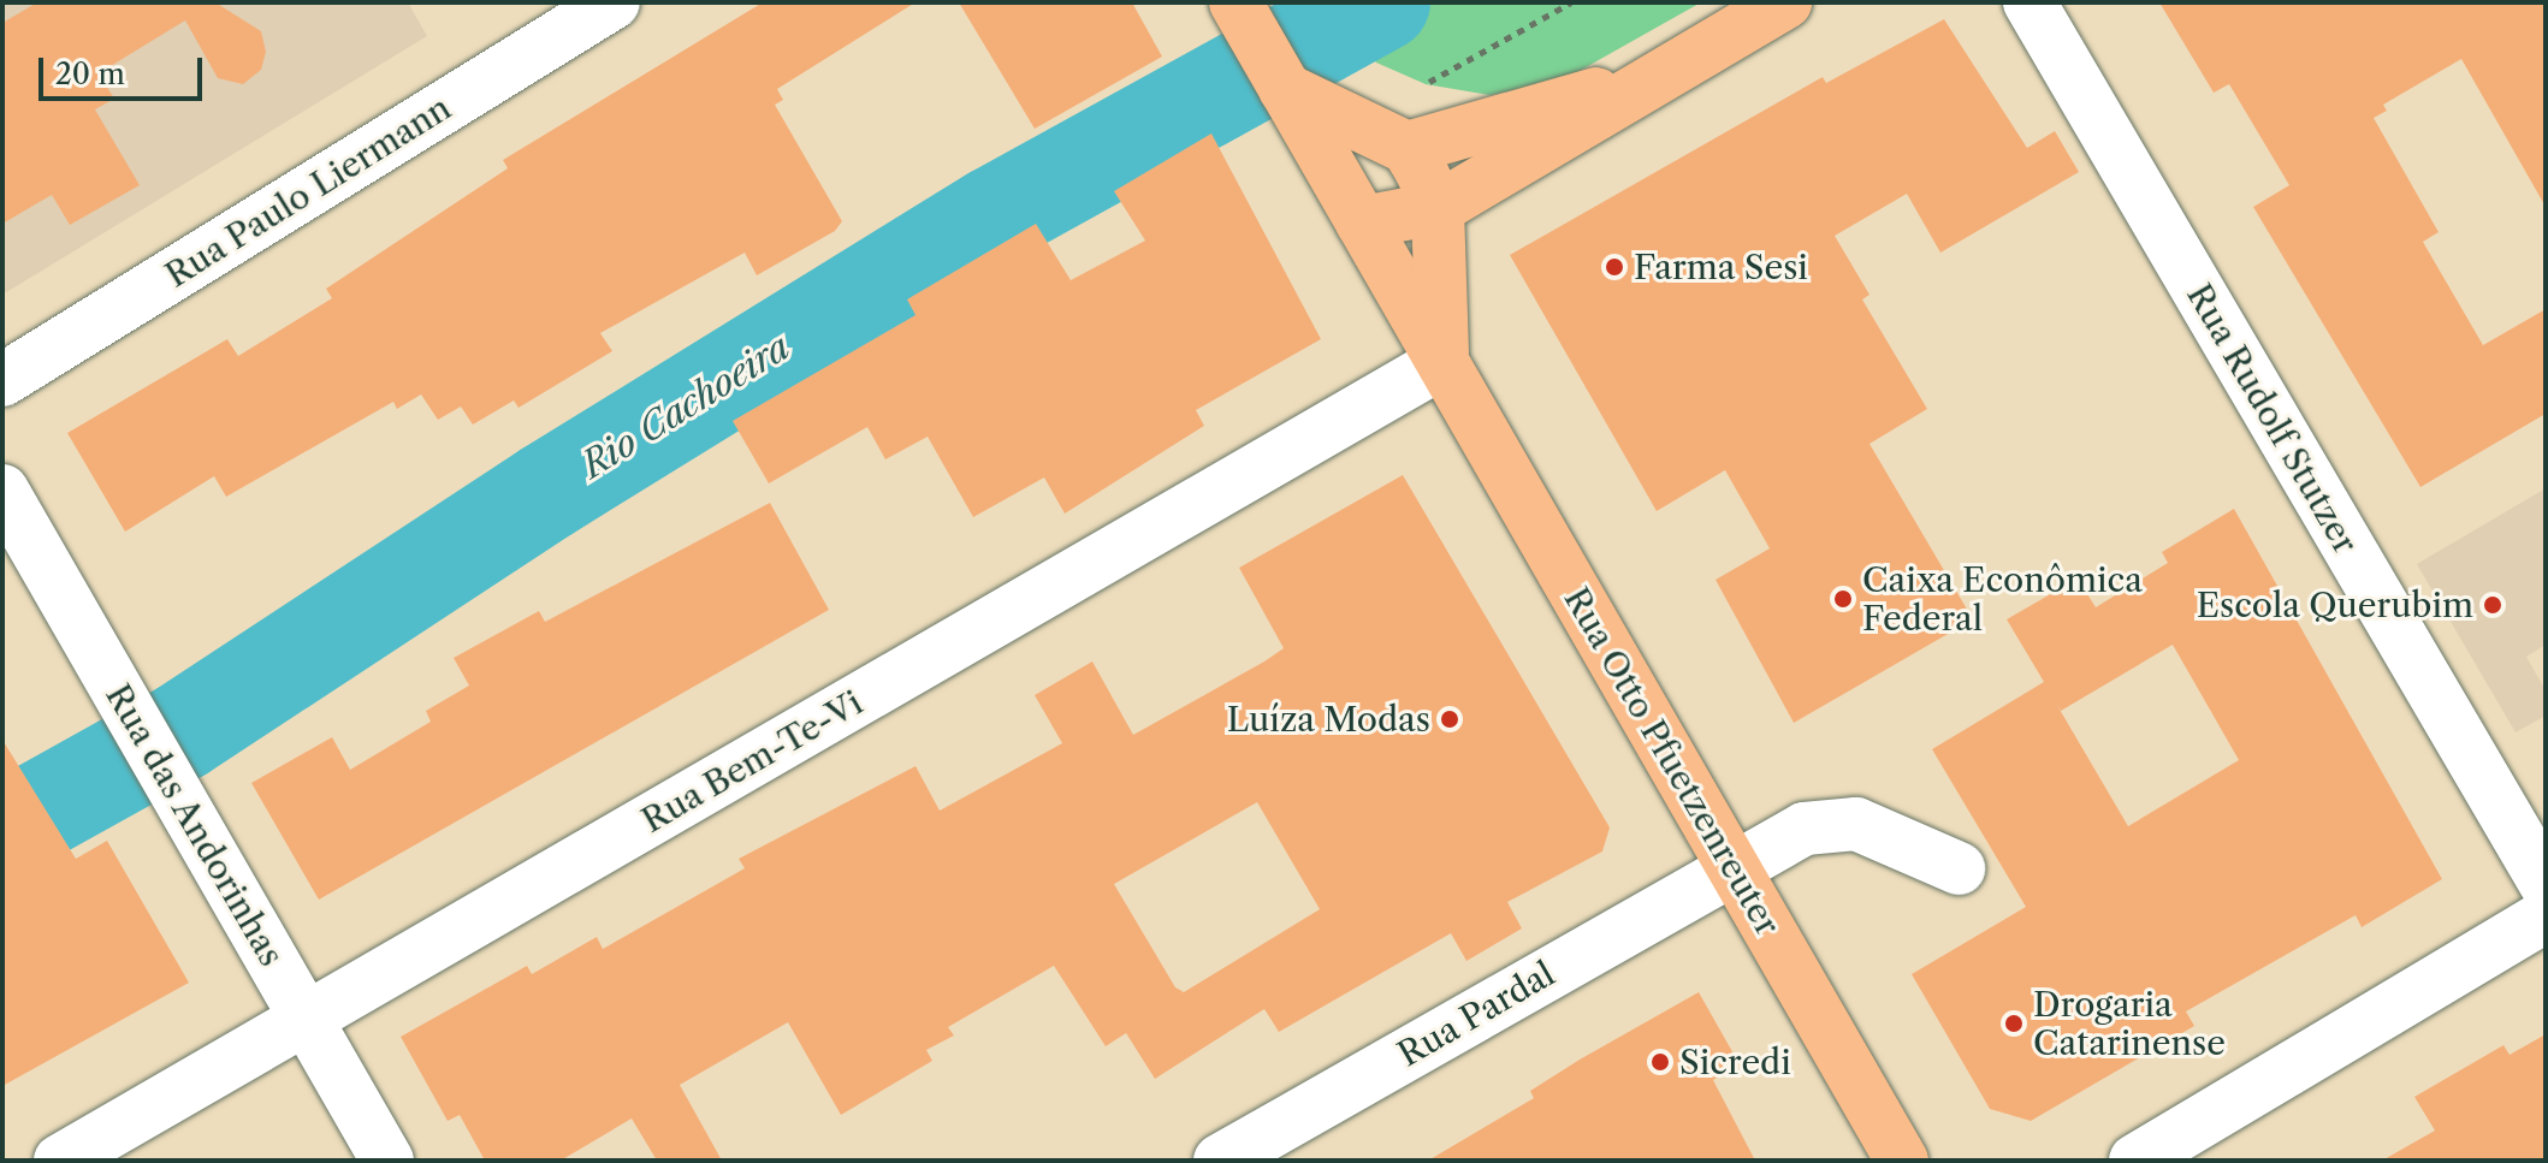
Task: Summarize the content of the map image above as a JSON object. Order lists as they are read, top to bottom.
{
  "streets": {
    "main road": ["Rua Otto Pfuetzenreuter"],
    "street": [
      "Rua Paulo Liermann",
      "Rua Rudolf Stutzer",
      "Rua Bem-Te-Vi",
      "Rua das Andorinhas",
      "Rua Pardal"
    ]
  },
  "crossings": [
    ["Rua Bem-Te-Vi", "Rua Otto Pfuetzenreuter"],
    ["Rua Bem-Te-Vi", "Rua das Andorinhas"],
    ["Rua Otto Pfuetzenreuter", "Rua Pardal"]
  ],
  "water": ["Rio Cachoeira"],
  "places": [
    "Farma Sesi",
    "Caixa Econômica Federal",
    "Escola Querubim",
    "Luíza Modas",
    "Drogaria Catarinense",
    "Sicredi"
  ],
  "scale_bar": "20 m"
}
